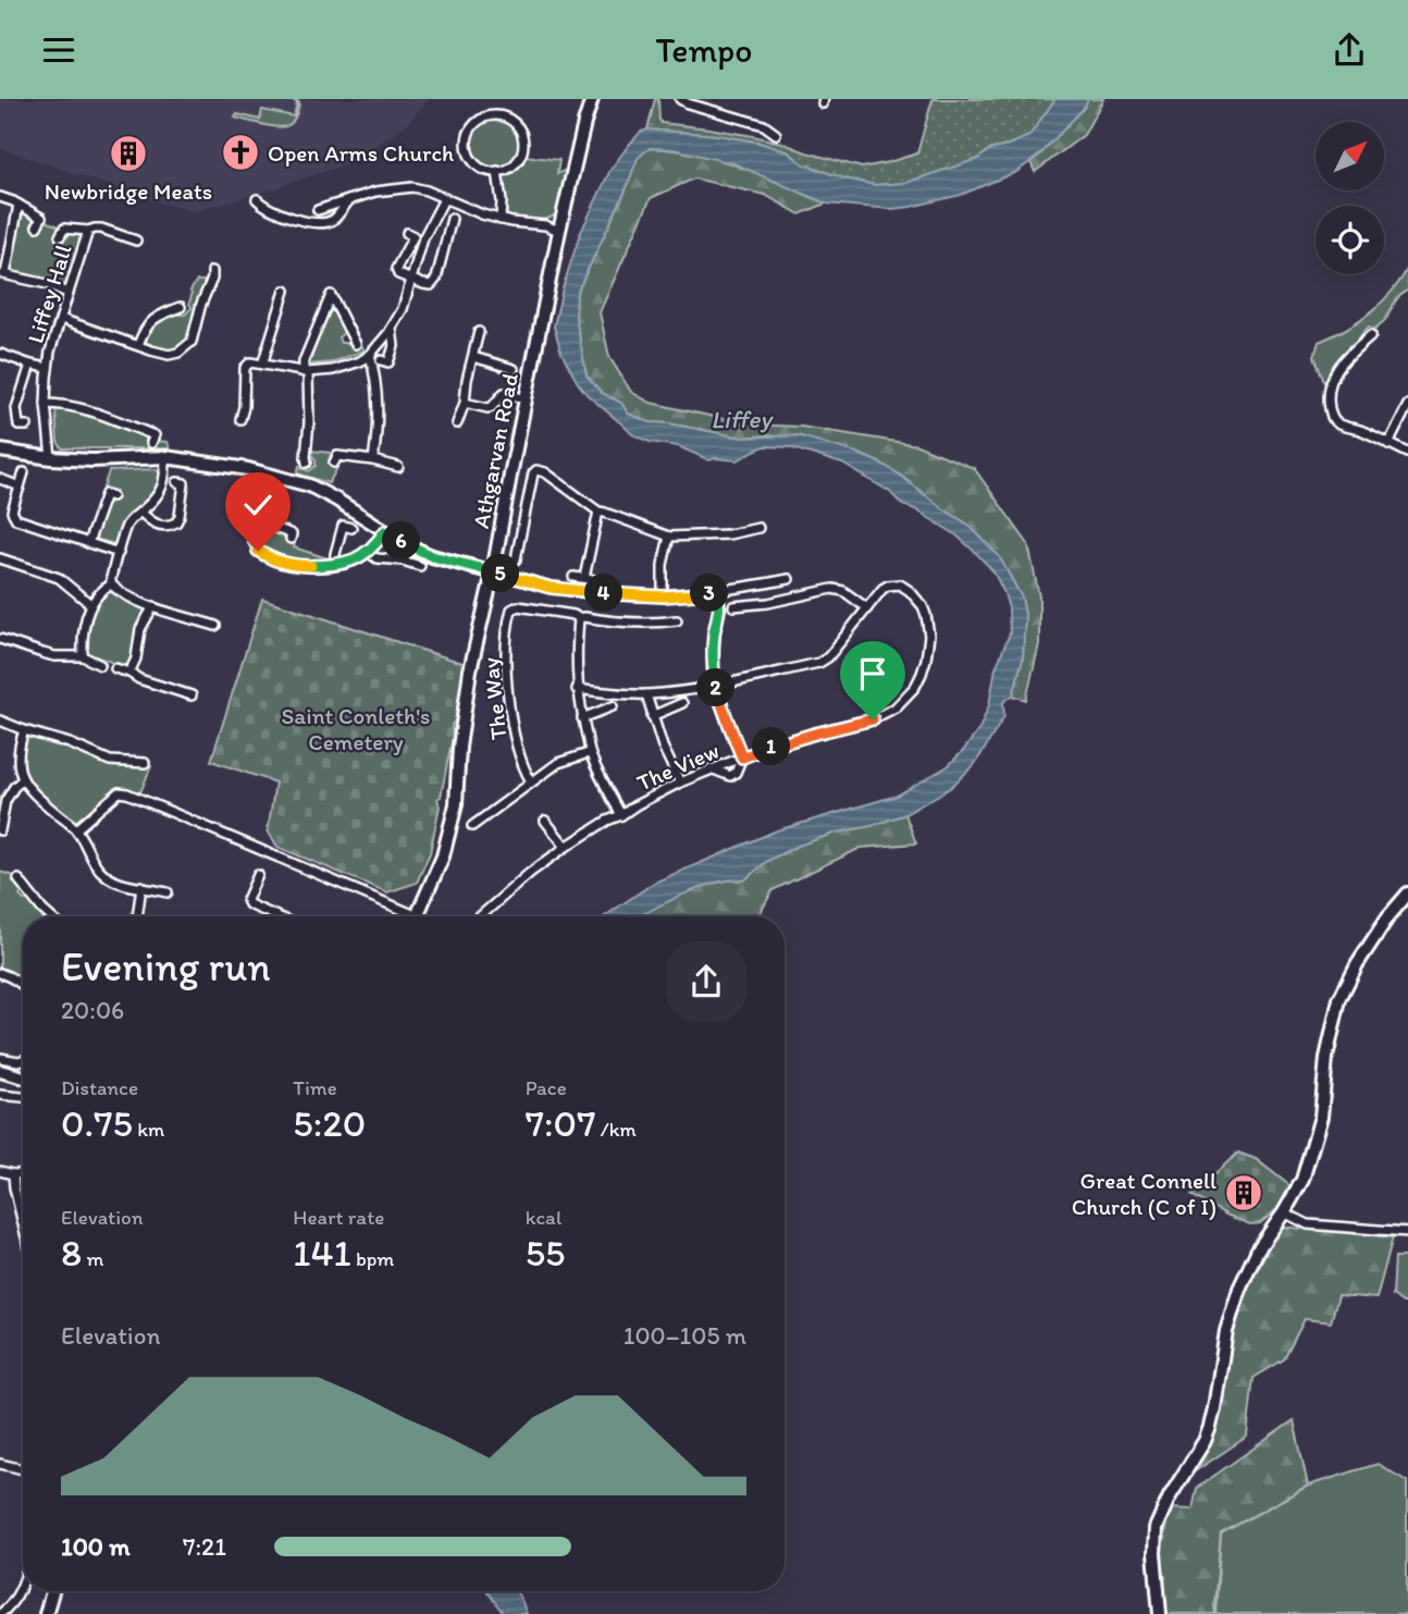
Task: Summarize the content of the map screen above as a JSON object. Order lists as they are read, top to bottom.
{
  "streets": {
    "street": [
      "Liffey Hall",
      "Athgarvan Road",
      "The Way",
      "The View"
    ]
  },
  "water": ["Liffey"],
  "parks": ["Saint Conleth's Cemetery"],
  "places": {
    "church": ["Open Arms Church"],
    "building": ["Newbridge Meats", "Great Connell Church (C of I)"]
  },
  "north": "top right",
  "page": {
    "header": "Tempo",
    "pins": [
      "6",
      "5",
      "3",
      "4",
      "2",
      "1"
    ],
    "heading": ["Evening run", "20:06"],
    "stats": [
      ["Distance", "0.75 km"],
      ["Time", "5:20"],
      ["Pace", "7:07 /km"],
      ["Elevation", "8 m"],
      ["Heart rate", "141 bpm"],
      ["kcal", "55"]
    ],
    "chart": ["Elevation", "100–105 m"],
    "list": [
      {
        "name": "100 m",
        "note": "7:21"
      }
    ]
  }
}
